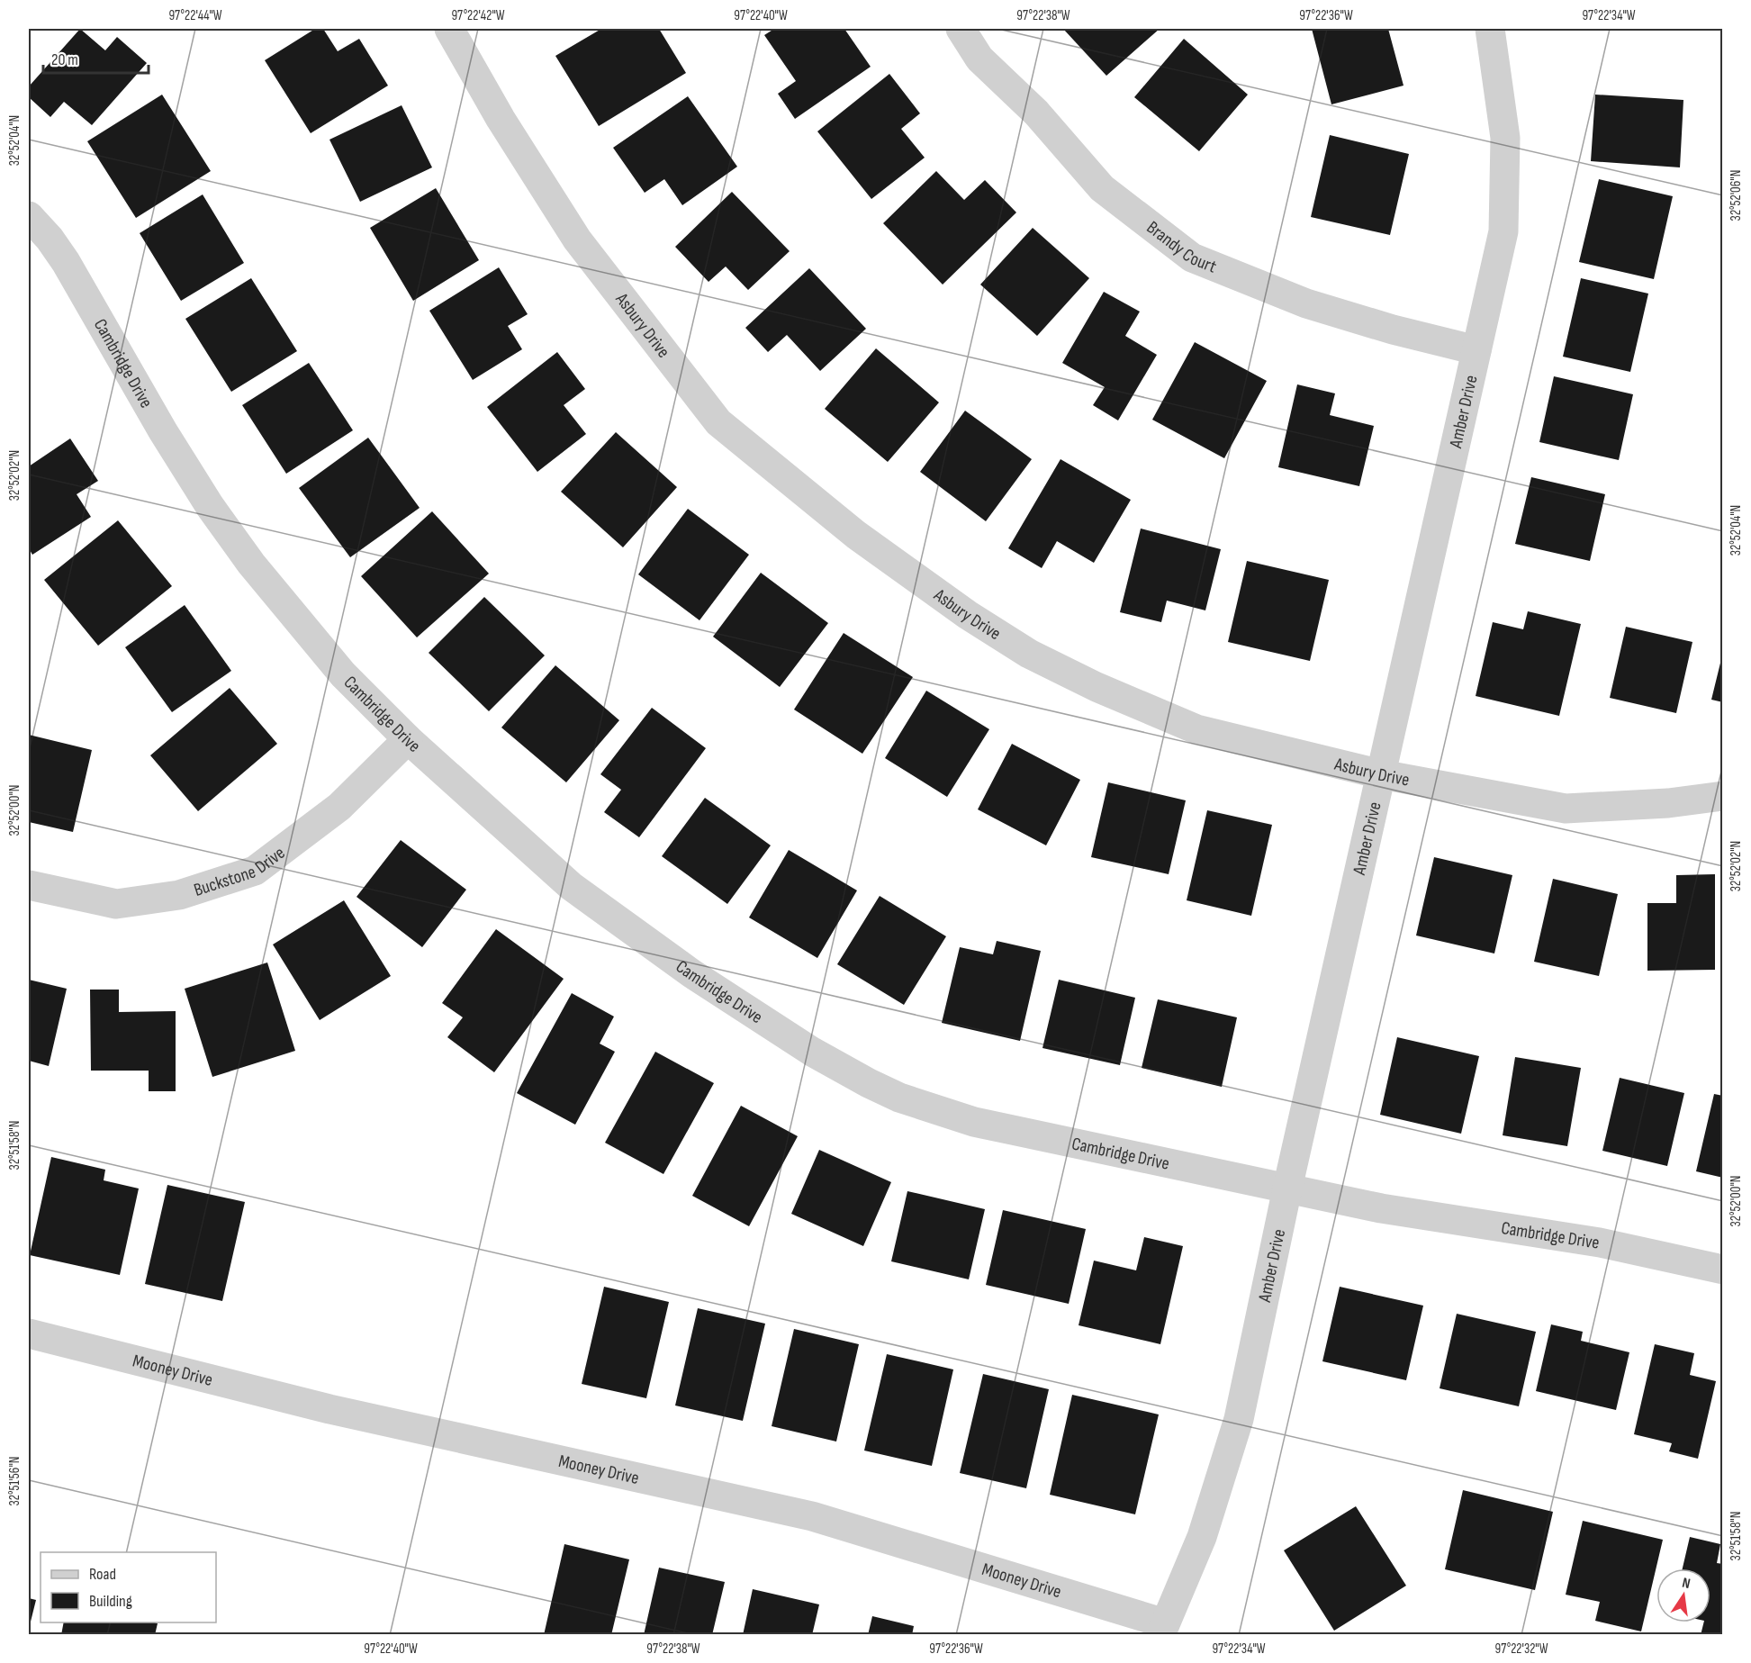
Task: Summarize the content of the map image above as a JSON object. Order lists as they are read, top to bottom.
{
  "streets": {
    "street": [
      "Brandy Court",
      "Asbury Drive",
      "Cambridge Drive",
      "Amber Drive",
      "Buckstone Drive",
      "Mooney Drive"
    ]
  },
  "crossings": [
    ["Brandy Court", "Amber Drive"],
    ["Asbury Drive", "Amber Drive"],
    ["Cambridge Drive", "Amber Drive"],
    ["Cambridge Drive", "Buckstone Drive"],
    ["Amber Drive", "Mooney Drive"]
  ],
  "legend": ["Road", "Building"],
  "scale_bar": "20 m",
  "north": "top",
  "coordinates": [
    "97°22'44\"W",
    "97°22'42\"W",
    "97°22'40\"W",
    "97°22'38\"W",
    "97°22'36\"W",
    "97°22'34\"W",
    "32°52'04\"N",
    "32°52'06\"N",
    "32°52'02\"N",
    "32°52'00\"N",
    "32°51'58\"N",
    "32°51'56\"N",
    "97°22'32\"W"
  ]
}
